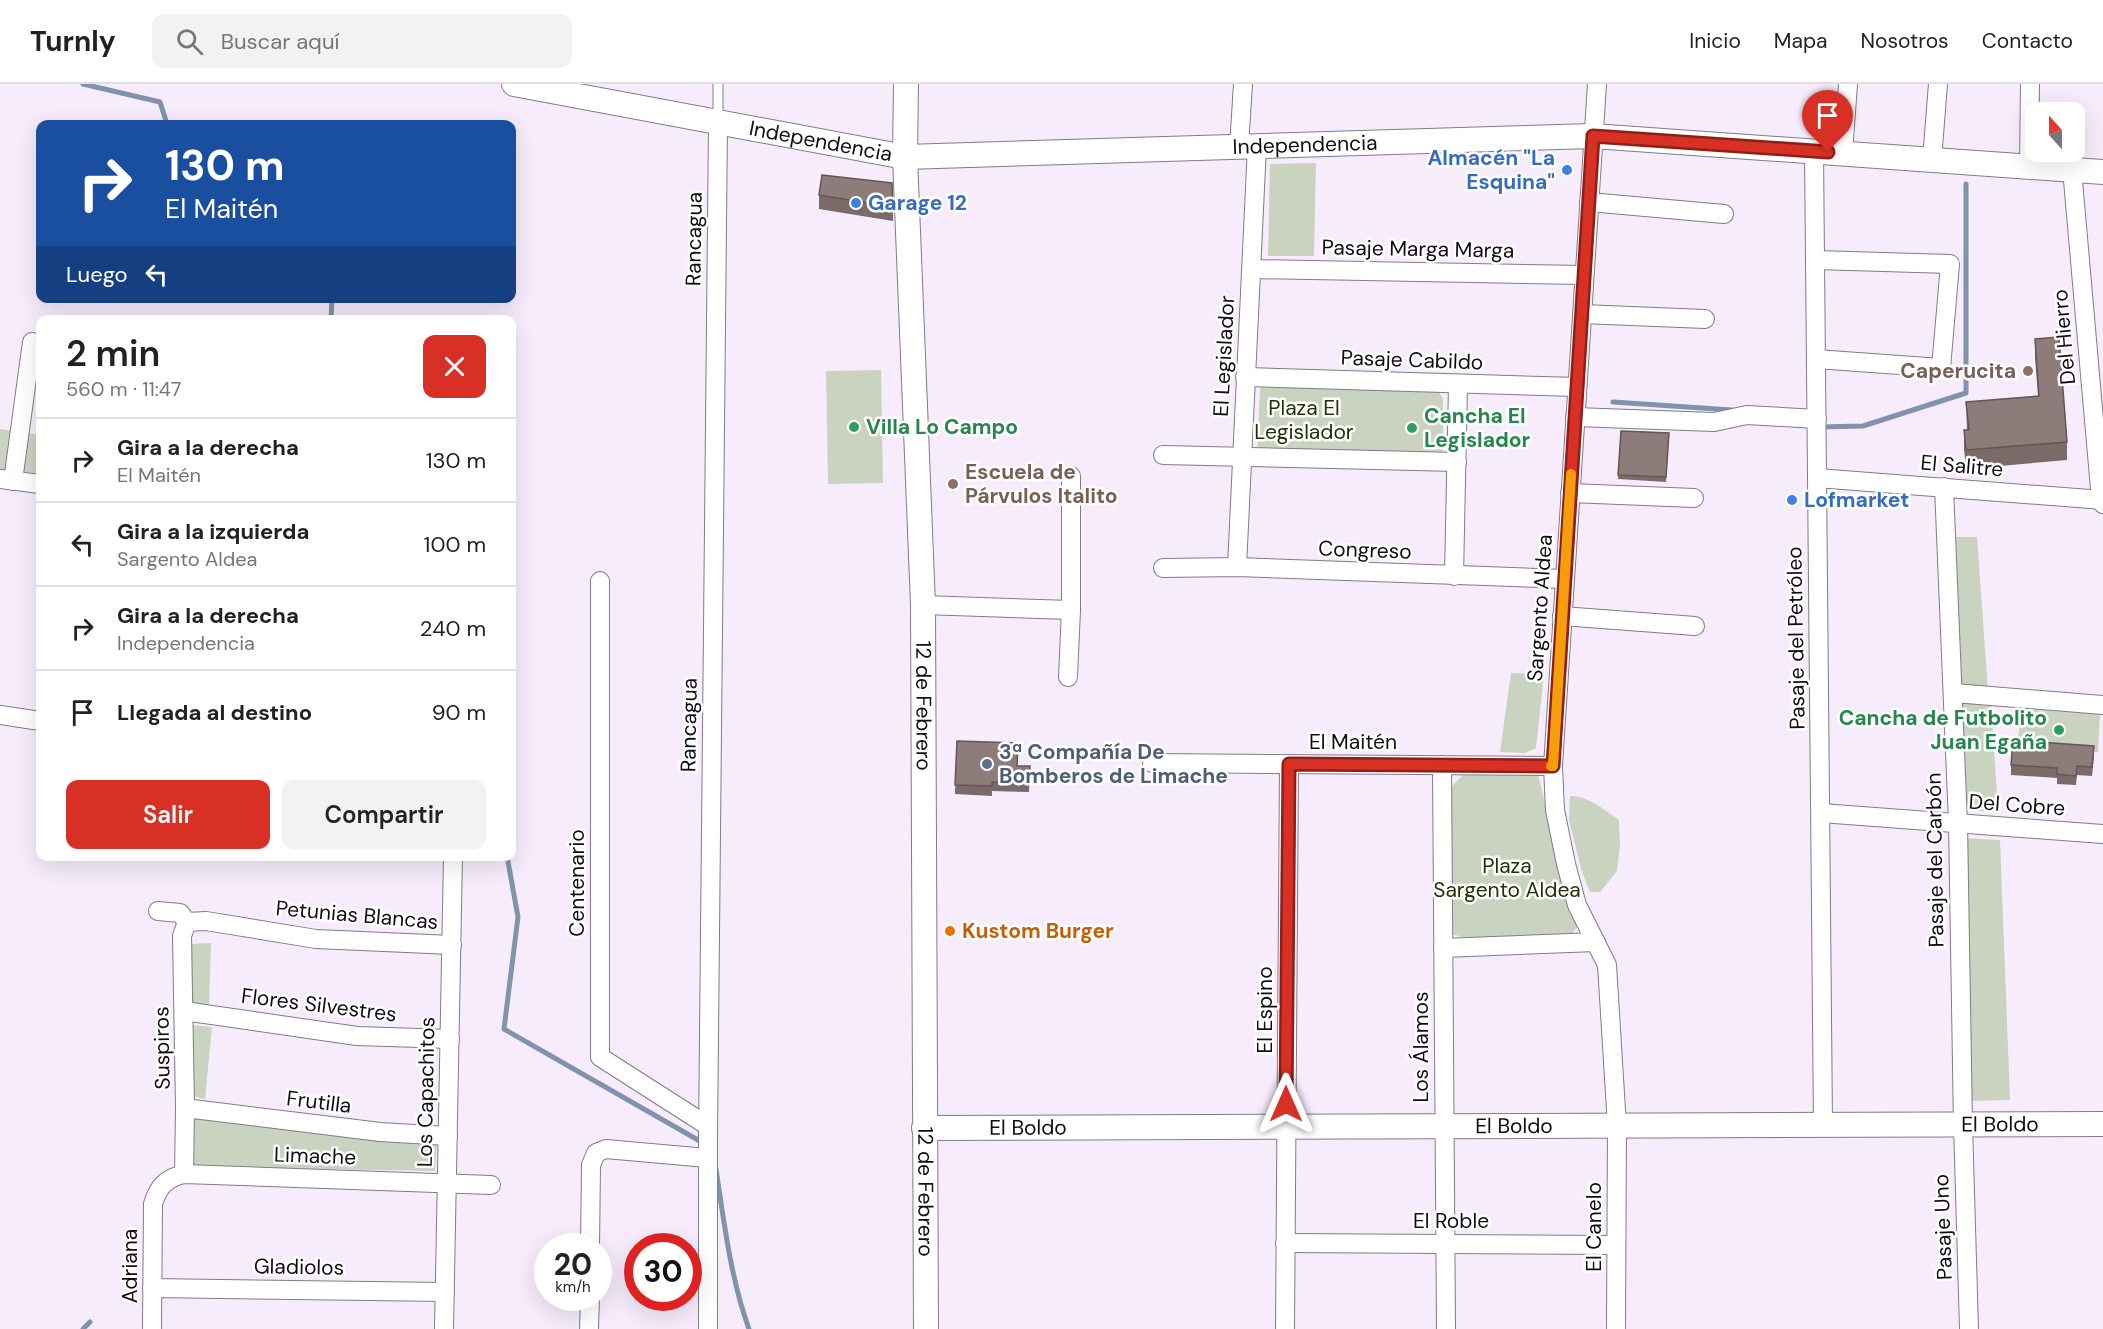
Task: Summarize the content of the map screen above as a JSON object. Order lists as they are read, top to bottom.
{
  "streets": {
    "street": [
      "Independencia",
      "Rancagua",
      "Pasaje Marga Marga",
      "Del Hierro",
      "El Legislador",
      "Pasaje Cabildo",
      "El Salitre",
      "Congreso",
      "Sargento Aldea",
      "Pasaje del Petróleo",
      "12 de Febrero",
      "El Maitén",
      "Del Cobre",
      "Pasaje del Carbón",
      "Centenario",
      "Petunias Blancas",
      "Flores Silvestres",
      "El Espino",
      "Los Álamos",
      "Suspiros",
      "Los Capachitos",
      "Frutilla",
      "El Boldo",
      "Limache",
      "El Roble",
      "El Canelo",
      "Pasaje Uno",
      "Adriana",
      "Gladiolos"
    ]
  },
  "crossings": [
    ["Independencia", "Rancagua"],
    ["Independencia", "Del Hierro"],
    ["Independencia", "El Legislador"],
    ["Independencia", "Sargento Aldea"],
    ["Independencia", "Pasaje del Petróleo"],
    ["Independencia", "12 de Febrero"],
    ["Rancagua", "Centenario"],
    ["Pasaje Marga Marga", "El Legislador"],
    ["Pasaje Marga Marga", "Sargento Aldea"],
    ["Del Hierro", "El Salitre"],
    ["El Legislador", "Pasaje Cabildo"],
    ["El Legislador", "Congreso"],
    ["Pasaje Cabildo", "Sargento Aldea"],
    ["El Salitre", "Pasaje del Petróleo"],
    ["El Salitre", "Pasaje del Carbón"],
    ["Congreso", "Sargento Aldea"],
    ["Sargento Aldea", "El Maitén"],
    ["Sargento Aldea", "El Boldo"],
    ["Sargento Aldea", "El Canelo"],
    ["Pasaje del Petróleo", "Del Cobre"],
    ["Pasaje del Petróleo", "El Boldo"],
    ["12 de Febrero", "El Boldo"],
    ["El Maitén", "El Espino"],
    ["El Maitén", "Los Álamos"],
    ["Del Cobre", "Pasaje del Carbón"],
    ["Pasaje del Carbón", "El Boldo"],
    ["Pasaje del Carbón", "Pasaje Uno"],
    ["Petunias Blancas", "Suspiros"],
    ["Petunias Blancas", "Los Capachitos"],
    ["Flores Silvestres", "Suspiros"],
    ["Flores Silvestres", "Los Capachitos"],
    ["El Espino", "El Boldo"],
    ["El Espino", "El Roble"],
    ["Los Álamos", "El Boldo"],
    ["Los Álamos", "El Roble"],
    ["Suspiros", "Frutilla"],
    ["Suspiros", "Limache"],
    ["Suspiros", "Adriana"],
    ["Los Capachitos", "Frutilla"],
    ["Los Capachitos", "Limache"],
    ["Los Capachitos", "Gladiolos"],
    ["El Boldo", "El Canelo"],
    ["El Boldo", "Pasaje Uno"],
    ["Limache", "Adriana"],
    ["El Roble", "El Canelo"],
    ["Adriana", "Gladiolos"]
  ],
  "parks": ["Plaza El Legislador", "Plaza Sargento Aldea"],
  "places": [
    "Almacén \"La Esquina\"",
    "Garage 12",
    "Caperucita",
    "Villa Lo Campo",
    "Cancha El Legislador",
    "Escuela de Párvulos Italito",
    "Lofmarket",
    "Cancha de Futbolito Juan Egaña",
    "3ª Compañía De Bomberos de Limache",
    "Kustom Burger"
  ],
  "north": "top",
  "page": {
    "header": "Turnly",
    "search": "Buscar aquí",
    "nav": [
      "Inicio",
      "Mapa",
      "Nosotros",
      "Contacto"
    ],
    "turn": ["130 m", "El Maitén"],
    "then": "Luego",
    "heading": ["2 min", "560 m · 11:47"],
    "list": [
      {
        "name": "Gira a la derecha",
        "note": "El Maitén",
        "value": "130 m"
      },
      {
        "name": "Gira a la izquierda",
        "note": "Sargento Aldea",
        "value": "100 m"
      },
      {
        "name": "Gira a la derecha",
        "note": "Independencia",
        "value": "240 m"
      },
      {
        "name": "Llegada al destino",
        "value": "90 m"
      }
    ],
    "buttons": ["Salir", "Compartir"],
    "speed": "20 km/h",
    "limit": "30"
  }
}
